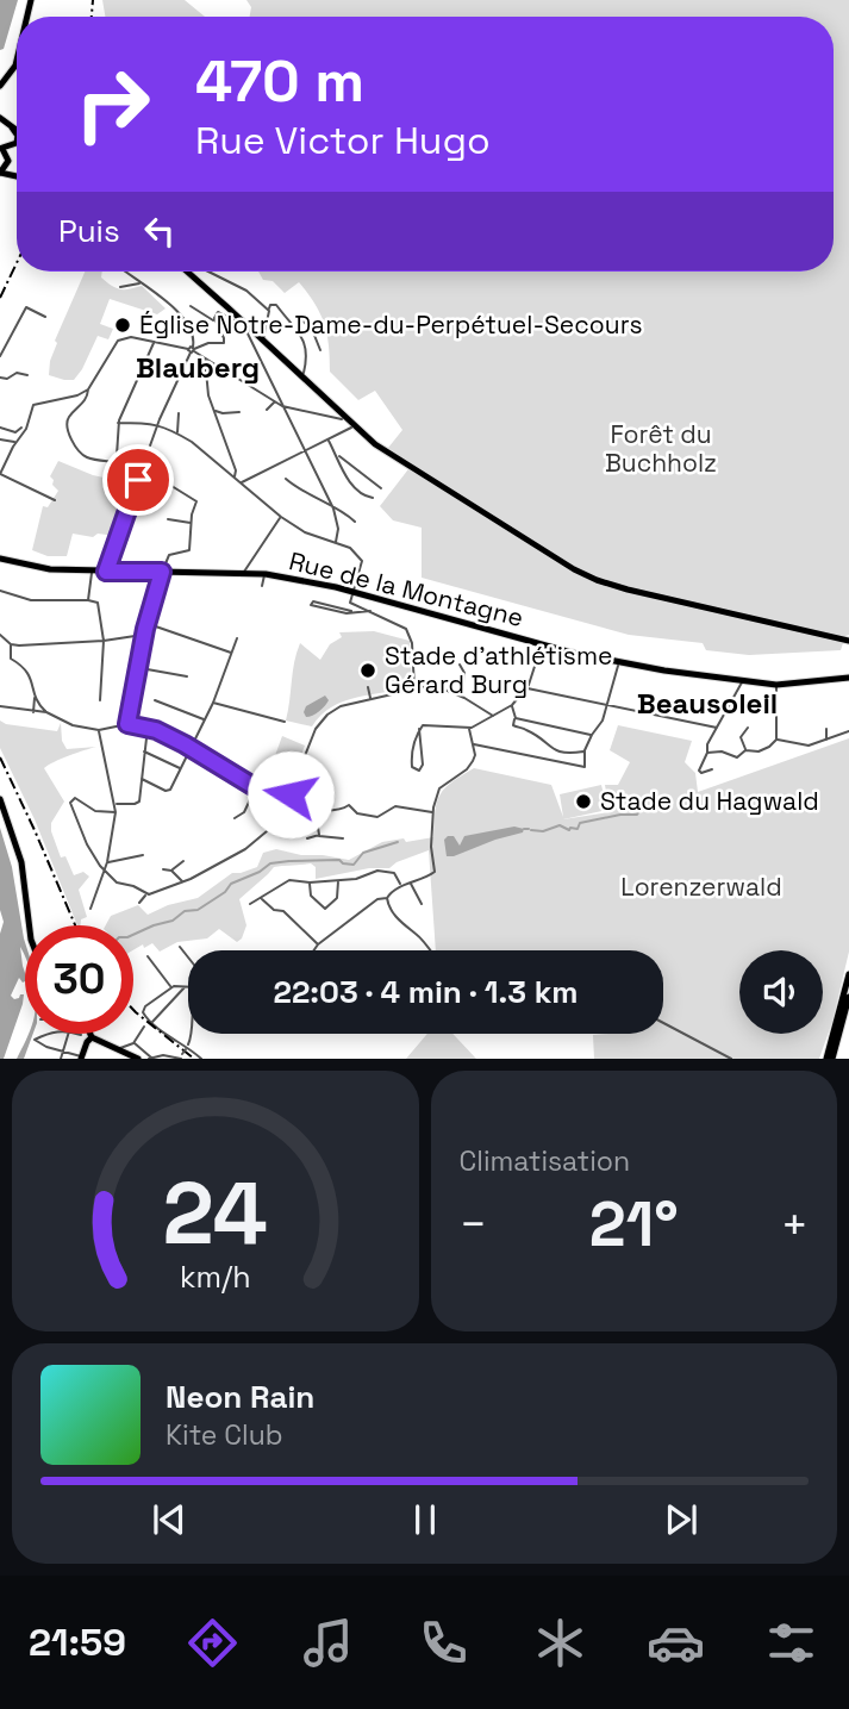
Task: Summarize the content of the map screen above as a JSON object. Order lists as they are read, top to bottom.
{
  "streets": {
    "main road": ["Rue de la Montagne"]
  },
  "districts": ["Blauberg", "Beausoleil"],
  "parks": ["Forêt du Buchholz", "Lorenzerwald"],
  "places": ["Église Notre-Dame-du-Perpétuel-Secours", "Stade d'athlétisme Gérard Burg", "Stade du Hagwald"],
  "page": {
    "turn": ["470 m", "Rue Victor Hugo"],
    "then": "Puis",
    "limit": "30",
    "trip": "22:03 · 4 min · 1.3 km",
    "tile": "Climatisation",
    "heat": ["−", "21°", "+"],
    "song": ["Neon Rain", "Kite Club"],
    "tabs": "21:59",
    "gauge": ["24", "km/h"]
  }
}
